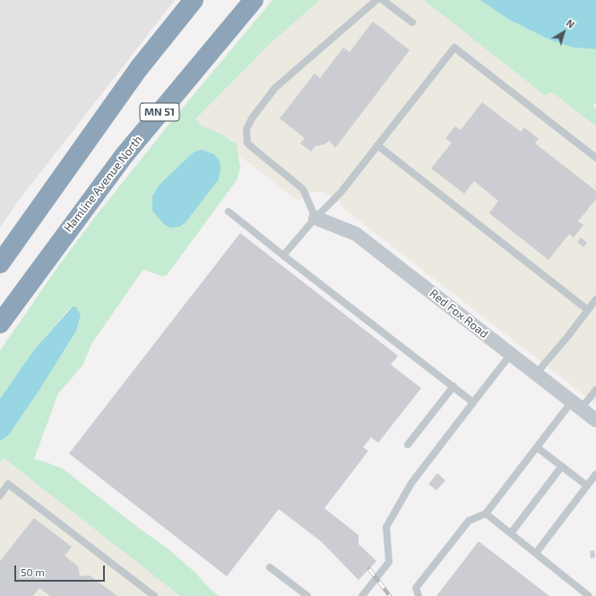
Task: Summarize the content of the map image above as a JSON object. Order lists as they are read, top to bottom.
{
  "streets": {
    "highway": ["MN 51", "Hamline Avenue North"],
    "street": ["Red Fox Road"]
  },
  "scale_bar": "50 m",
  "north": "top right"
}
